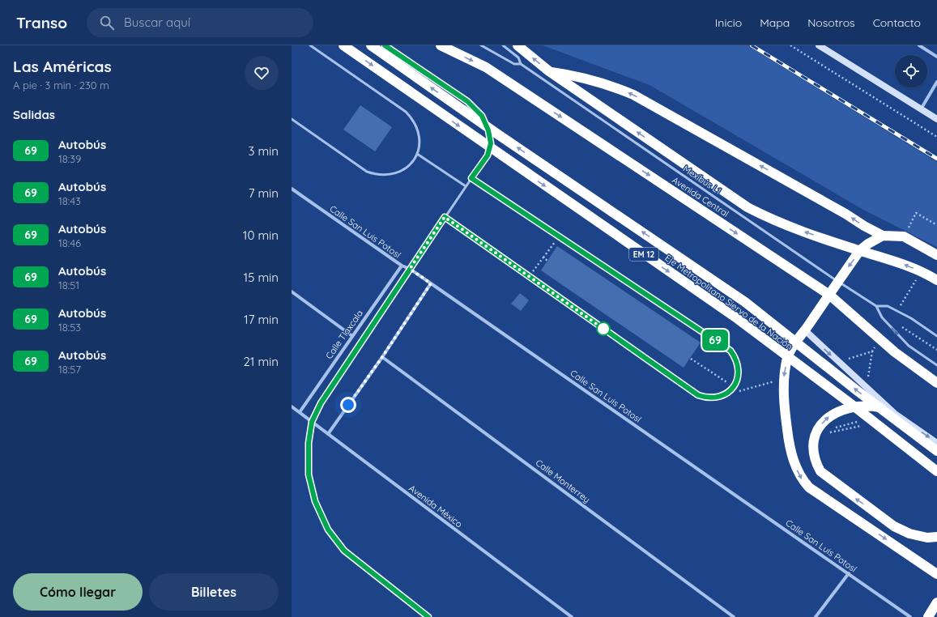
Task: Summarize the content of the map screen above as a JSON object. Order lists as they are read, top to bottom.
{
  "streets": {
    "highway": ["Avenida Central", "EM 12", "Eje Metropolitano Siervo de la Nación"],
    "street": [
      "Calle San Luis Potosí",
      "Calle Tlaxcala",
      "Calle Monterrey",
      "Avenida México"
    ],
    "lane": ["Mexibús L1"]
  },
  "crossings": [
    ["Calle San Luis Potosí", "Calle Tlaxcala"],
    ["Calle Tlaxcala", "Avenida México"]
  ],
  "lines": ["bus line 69"],
  "page": {
    "header": "Transo",
    "search": "Buscar aquí",
    "nav": [
      "Inicio",
      "Mapa",
      "Nosotros",
      "Contacto"
    ],
    "heading": [
      ["Las Américas", "A pie · 3 min · 230 m"],
      "Salidas"
    ],
    "on_map": "69",
    "list": [
      {
        "mark": "69",
        "name": "Autobús",
        "note": "18:39",
        "value": "3 min"
      },
      {
        "mark": "69",
        "name": "Autobús",
        "note": "18:43",
        "value": "7 min"
      },
      {
        "mark": "69",
        "name": "Autobús",
        "note": "18:46",
        "value": "10 min"
      },
      {
        "mark": "69",
        "name": "Autobús",
        "note": "18:51",
        "value": "15 min"
      },
      {
        "mark": "69",
        "name": "Autobús",
        "note": "18:53",
        "value": "17 min"
      },
      {
        "mark": "69",
        "name": "Autobús",
        "note": "18:57",
        "value": "21 min"
      }
    ],
    "buttons": ["Cómo llegar", "Billetes"]
  }
}
